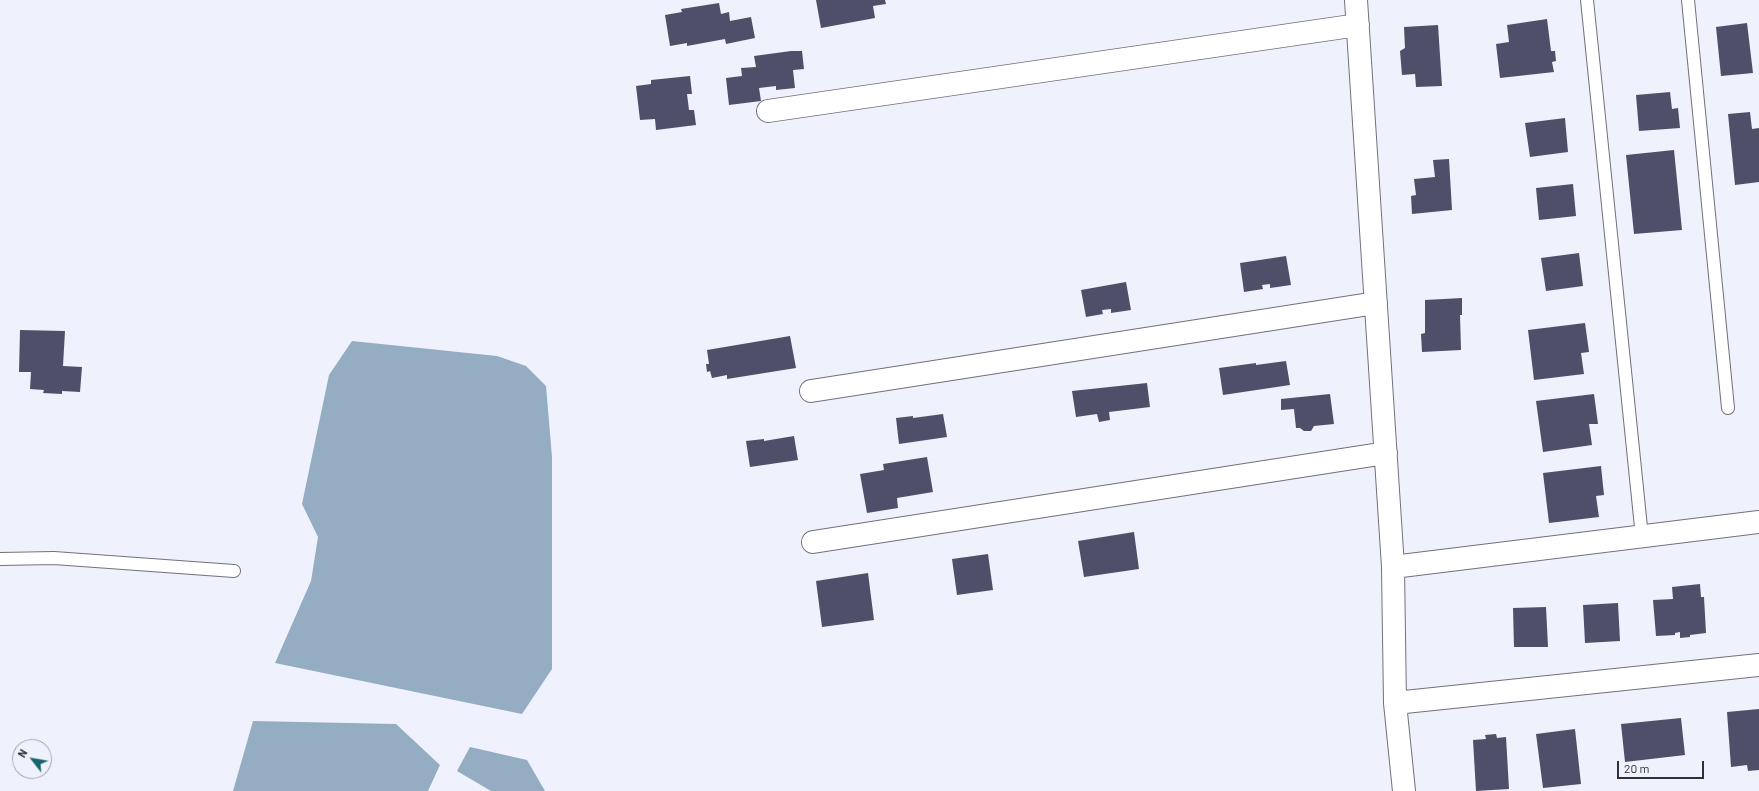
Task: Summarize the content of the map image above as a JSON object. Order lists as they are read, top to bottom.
{
  "scale_bar": "20 m",
  "north": "top left"
}
